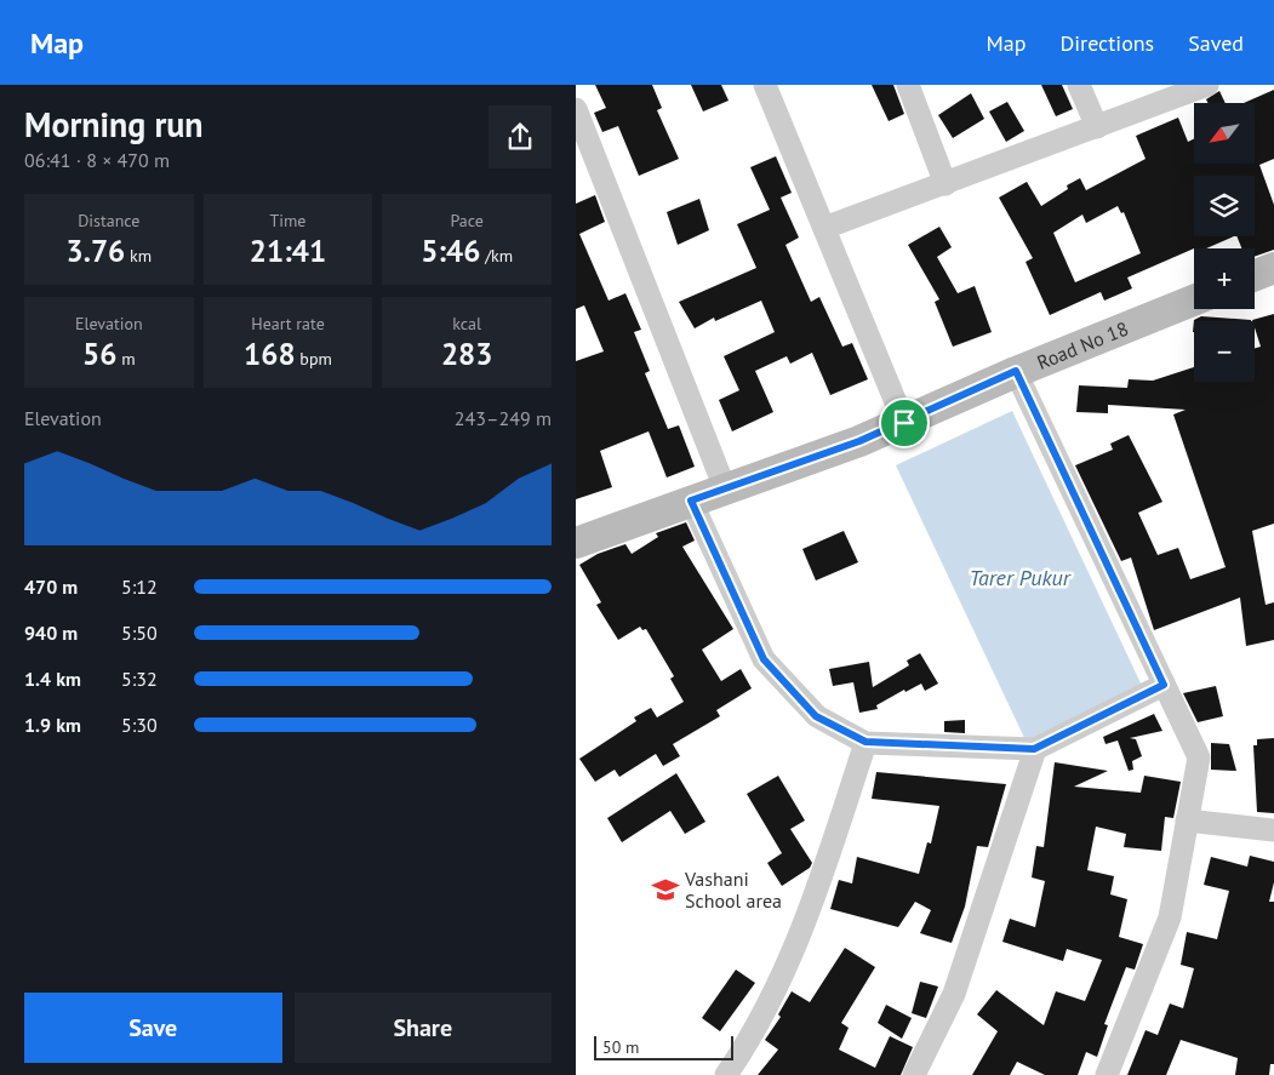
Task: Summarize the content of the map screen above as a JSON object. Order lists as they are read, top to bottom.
{
  "streets": {
    "street": ["Road No 18"]
  },
  "water": ["Tarer Pukur"],
  "places": {
    "school or university": ["Vashani School area"]
  },
  "scale_bar": "50 m",
  "north": "bottom left",
  "page": {
    "header": "Map",
    "nav": ["Map", "Directions", "Saved"],
    "heading": ["Morning run", "06:41 · 8 × 470 m"],
    "map_buttons": ["+", "−"],
    "stats": [
      ["Distance", "3.76 km"],
      ["Time", "21:41"],
      ["Pace", "5:46 /km"],
      ["Elevation", "56 m"],
      ["Heart rate", "168 bpm"],
      ["kcal", "283"]
    ],
    "chart": ["Elevation", "243–249 m"],
    "list": [
      {
        "name": "470 m",
        "note": "5:12"
      },
      {
        "name": "940 m",
        "note": "5:50"
      },
      {
        "name": "1.4 km",
        "note": "5:32"
      },
      {
        "name": "1.9 km",
        "note": "5:30"
      }
    ],
    "buttons": ["Save", "Share"],
    "scale": "50 m"
  }
}
